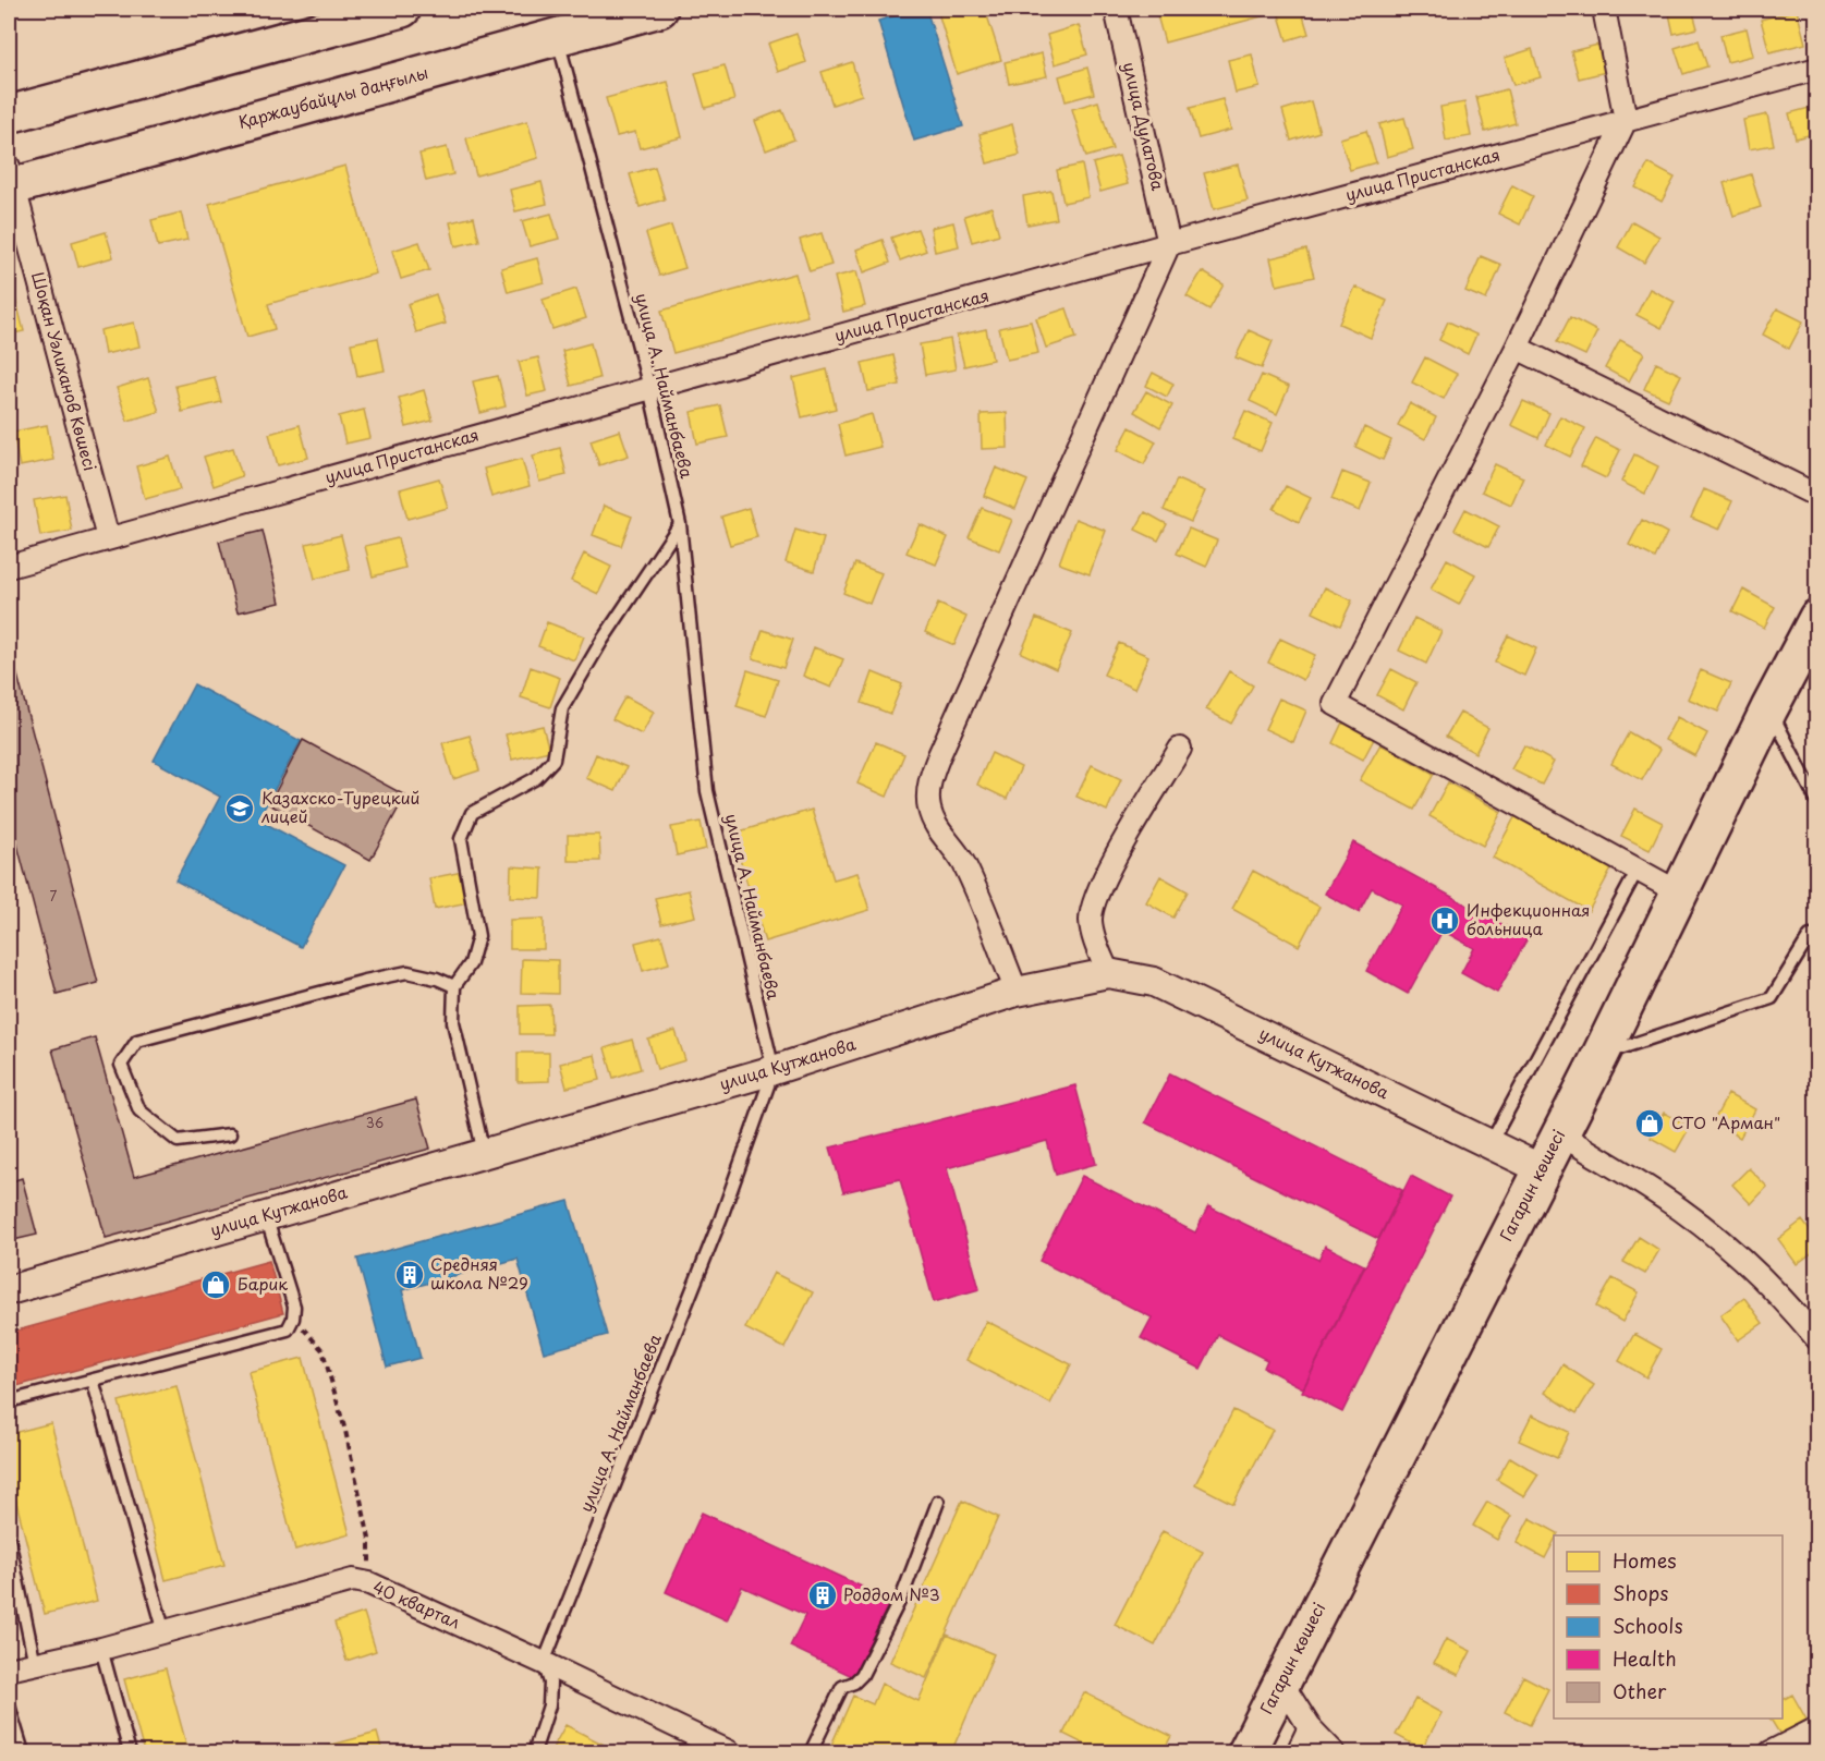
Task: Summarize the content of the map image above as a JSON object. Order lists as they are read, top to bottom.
{
  "streets": {
    "highway": ["Қаржаубайұлы даңғылы", "Гагарин көшесі"],
    "street": [
      "улица Дулатова",
      "улица Пристанская",
      "Шоқан Уәлиханов Көшесі",
      "улица Кутжанова",
      "40 квартал"
    ],
    "lane": ["улица А. Найманбаева"]
  },
  "crossings": [
    ["Қаржаубайұлы даңғылы", "Шоқан Уәлиханов Көшесі"],
    ["Қаржаубайұлы даңғылы", "улица А. Найманбаева"],
    ["улица Дулатова", "улица Пристанская"],
    ["улица Пристанская", "Шоқан Уәлиханов Көшесі"],
    ["улица Пристанская", "улица А. Найманбаева"],
    ["улица А. Найманбаева", "улица Кутжанова"],
    ["улица А. Найманбаева", "40 квартал"],
    ["улица Кутжанова", "Гагарин көшесі"]
  ],
  "places": {
    "school or university": ["Казахско-Турецкий лицей"],
    "hospital": ["Инфекционная больница"],
    "shop": ["СТО \"Арман\"", "Барик"],
    "building": ["Средняя школа №29", "Роддом №3"]
  },
  "house_numbers": ["7", "36"],
  "legend": [
    "Homes",
    "Shops",
    "Schools",
    "Health",
    "Other"
  ]
}
